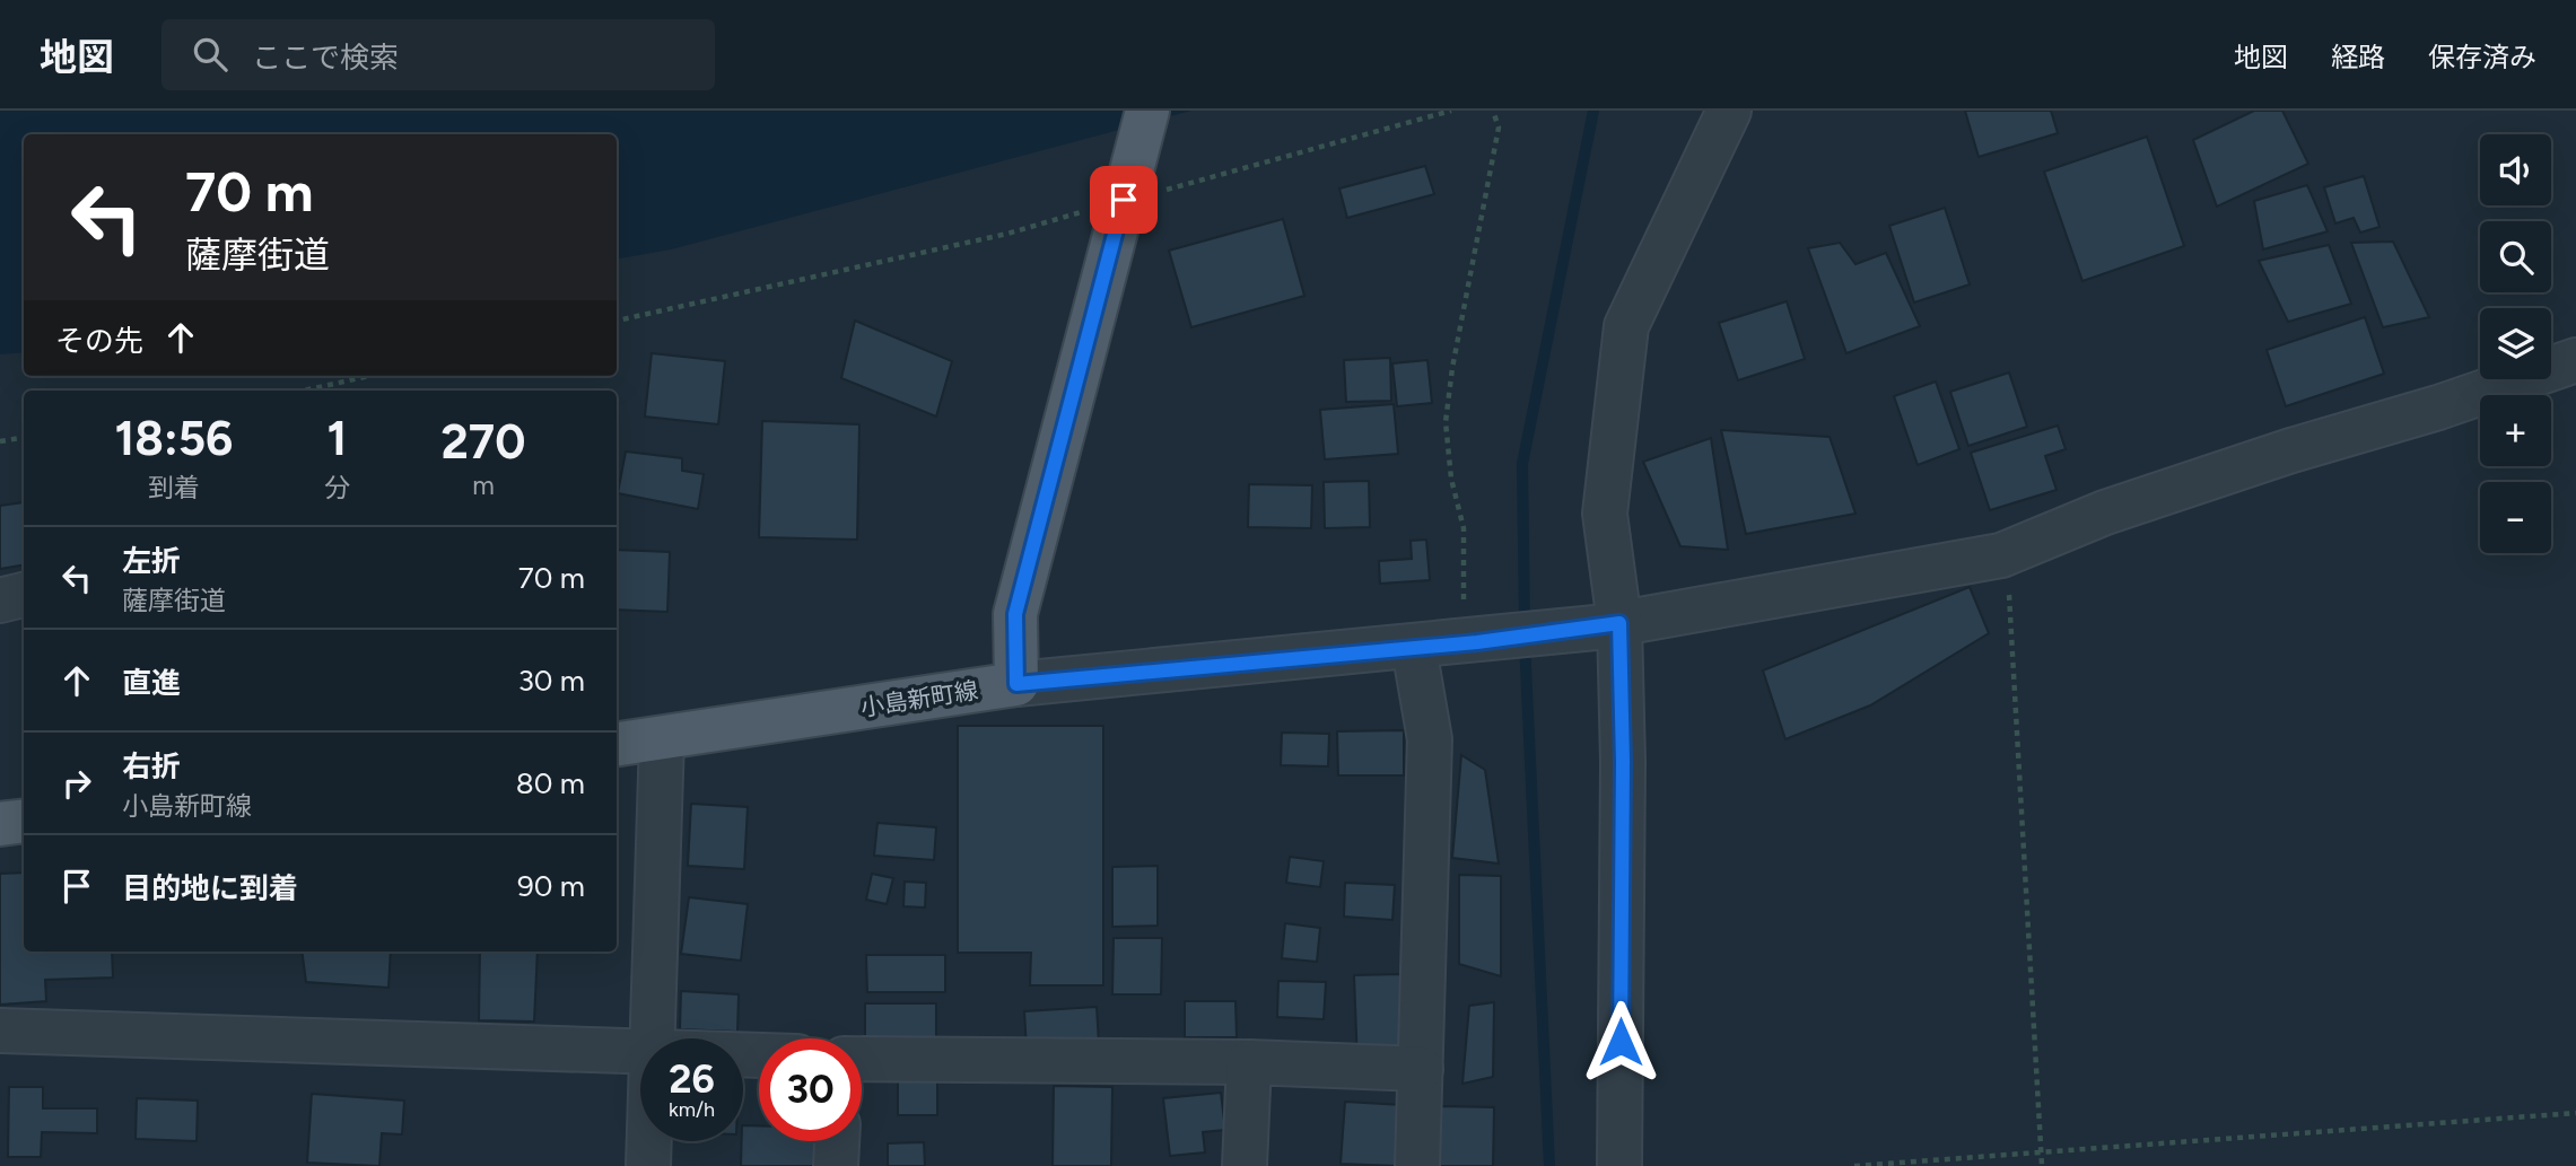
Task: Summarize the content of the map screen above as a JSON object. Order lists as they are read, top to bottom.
{
  "streets": {
    "main road": ["小島新町線"]
  },
  "page": {
    "header": "地図",
    "search": "ここで検索",
    "nav": ["地図", "経路", "保存済み"],
    "map_buttons": ["+", "−"],
    "turn": ["70 m", "薩摩街道"],
    "then": "その先",
    "eta": [
      "18:56",
      "到着",
      "1",
      "分",
      "270",
      "m"
    ],
    "list": [
      {
        "name": "左折",
        "note": "薩摩街道",
        "value": "70 m"
      },
      {
        "name": "直進",
        "value": "30 m"
      },
      {
        "name": "右折",
        "note": "小島新町線",
        "value": "80 m"
      },
      {
        "name": "目的地に到着",
        "value": "90 m"
      }
    ],
    "speed": "26 km/h",
    "limit": "30"
  }
}
